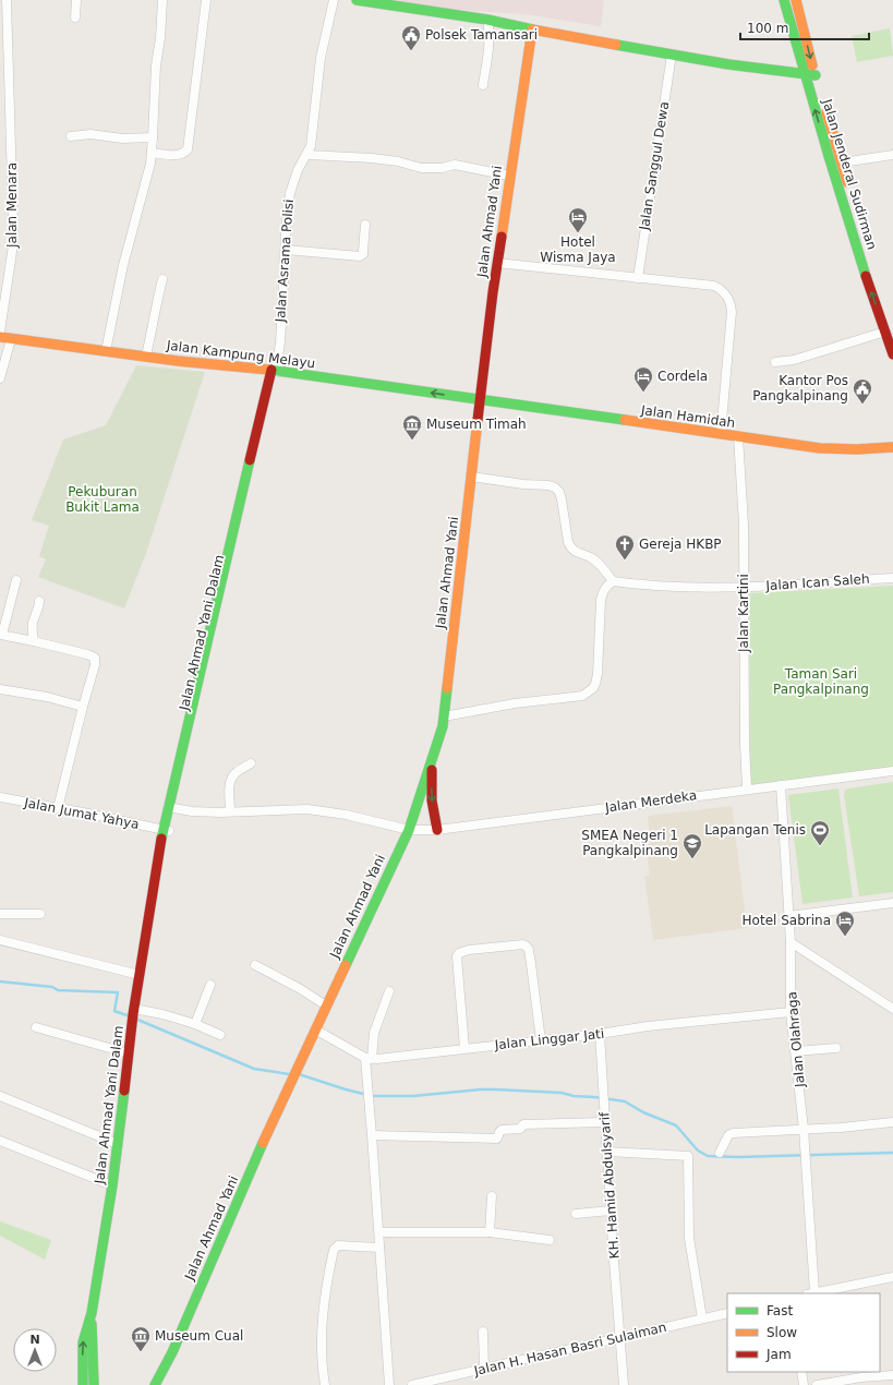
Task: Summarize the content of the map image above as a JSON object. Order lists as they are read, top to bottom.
{
  "streets": {
    "main road": [
      "Jalan Jenderal Sudirman",
      "Jalan Ahmad Yani",
      "Jalan Kampung Melayu",
      "Jalan Hamidah",
      "Jalan Ahmad Yani Dalam"
    ],
    "street": [
      "Jalan Sanggul Dewa",
      "Jalan Menara",
      "Jalan Asrama Polisi",
      "Jalan Ican Saleh",
      "Jalan Kartini",
      "Jalan Merdeka",
      "Jalan Jumat Yahya",
      "Jalan Linggar Jati",
      "Jalan Olahraga",
      "KH. Hamid Abdulsyarif",
      "Jalan H. Hasan Basri Sulaiman"
    ]
  },
  "crossings": [
    ["Jalan Ahmad Yani", "Jalan Kampung Melayu"],
    ["Jalan Ahmad Yani", "Jalan Hamidah"],
    ["Jalan Ahmad Yani", "Jalan Merdeka"],
    ["Jalan Asrama Polisi", "Jalan Kampung Melayu"],
    ["Jalan Asrama Polisi", "Jalan Ahmad Yani Dalam"],
    ["Jalan Kampung Melayu", "Jalan Hamidah"],
    ["Jalan Kampung Melayu", "Jalan Ahmad Yani Dalam"],
    ["Jalan Hamidah", "Jalan Kartini"],
    ["Jalan Ican Saleh", "Jalan Kartini"],
    ["Jalan Kartini", "Jalan Merdeka"],
    ["Jalan Ahmad Yani Dalam", "Jalan Merdeka"],
    ["Jalan Ahmad Yani Dalam", "Jalan Jumat Yahya"],
    ["Jalan Merdeka", "Jalan Olahraga"],
    ["Jalan Linggar Jati", "Jalan Olahraga"],
    ["Jalan Linggar Jati", "KH. Hamid Abdulsyarif"],
    ["KH. Hamid Abdulsyarif", "Jalan H. Hasan Basri Sulaiman"]
  ],
  "one_way": ["Jalan Kampung Melayu"],
  "parks": ["Pekuburan Bukit Lama", "Taman Sari Pangkalpinang"],
  "places": {
    "public building": ["Polsek Tamansari", "Kantor Pos Pangkalpinang"],
    "hotel": ["Hotel Wisma Jaya", "Cordela", "Hotel Sabrina"],
    "museum": ["Museum Timah", "Museum Cual"],
    "church": ["Gereja HKBP"],
    "sports": ["Lapangan Tenis"],
    "school or university": ["SMEA Negeri 1 Pangkalpinang"]
  },
  "legend": ["Fast", "Slow", "Jam"],
  "scale_bar": "100 m",
  "north": "top"
}
